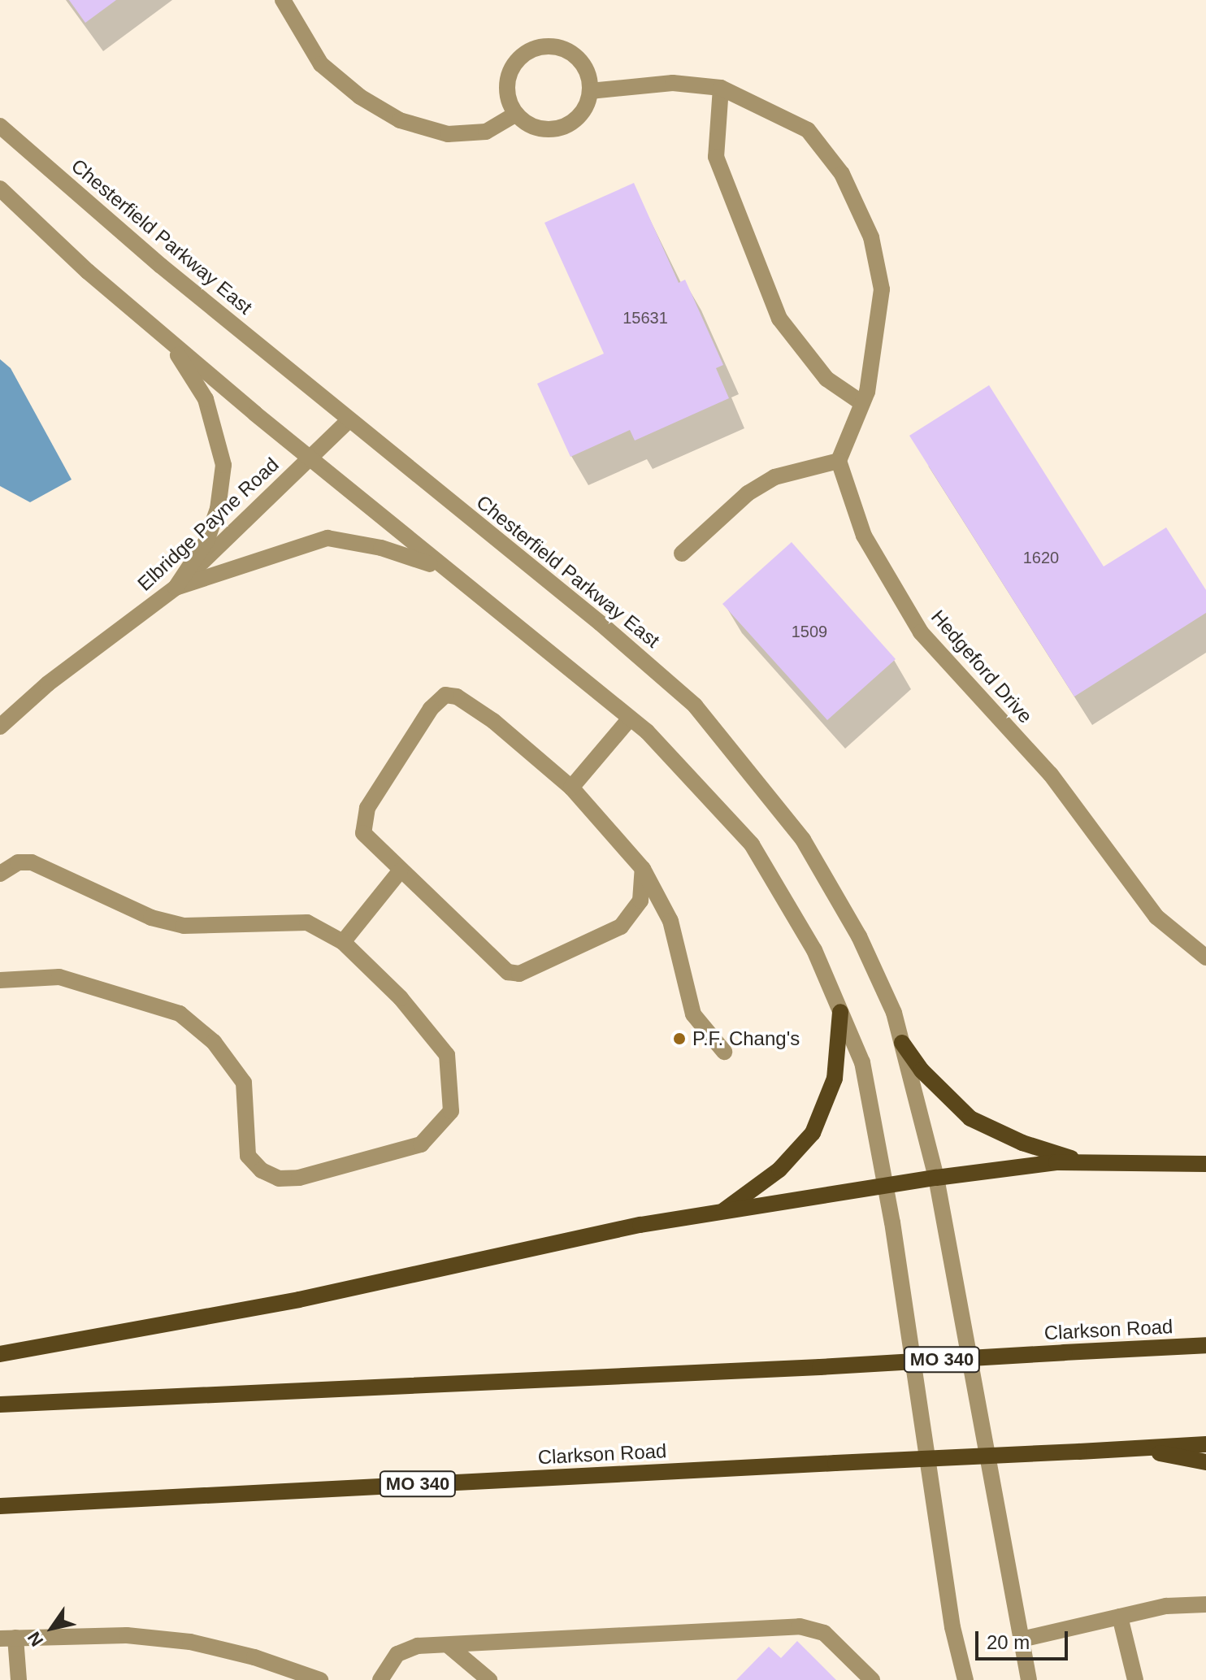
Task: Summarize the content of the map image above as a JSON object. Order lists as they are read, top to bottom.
{
  "streets": {
    "main road": ["Clarkson Road", "MO 340"],
    "street": ["Chesterfield Parkway East", "Elbridge Payne Road", "Hedgeford Drive"]
  },
  "crossings": [
    ["Chesterfield Parkway East", "Elbridge Payne Road"]
  ],
  "places": ["P.F. Chang's"],
  "house_numbers": ["15631", "1620", "1509"],
  "scale_bar": "20 m",
  "north": "bottom left"
}
